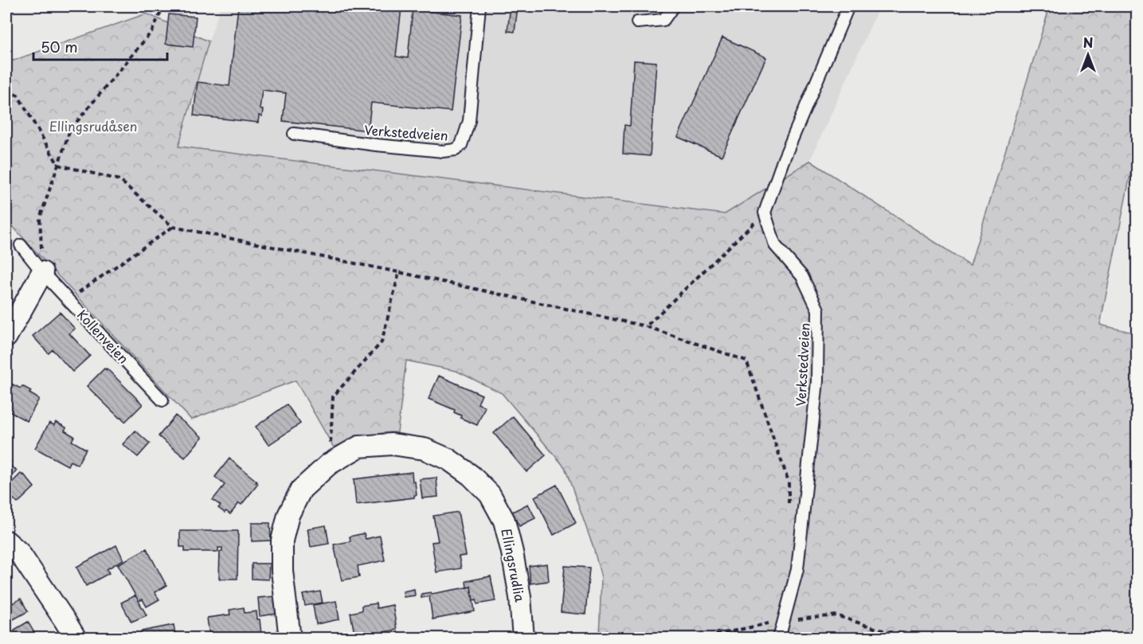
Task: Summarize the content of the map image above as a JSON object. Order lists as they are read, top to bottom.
{
  "streets": {
    "street": ["Ellingsrudlia"],
    "lane": ["Verkstedveien", "Kollenveien"]
  },
  "parks": ["Ellingsrudåsen"],
  "scale_bar": "50 m",
  "north": "top"
}
